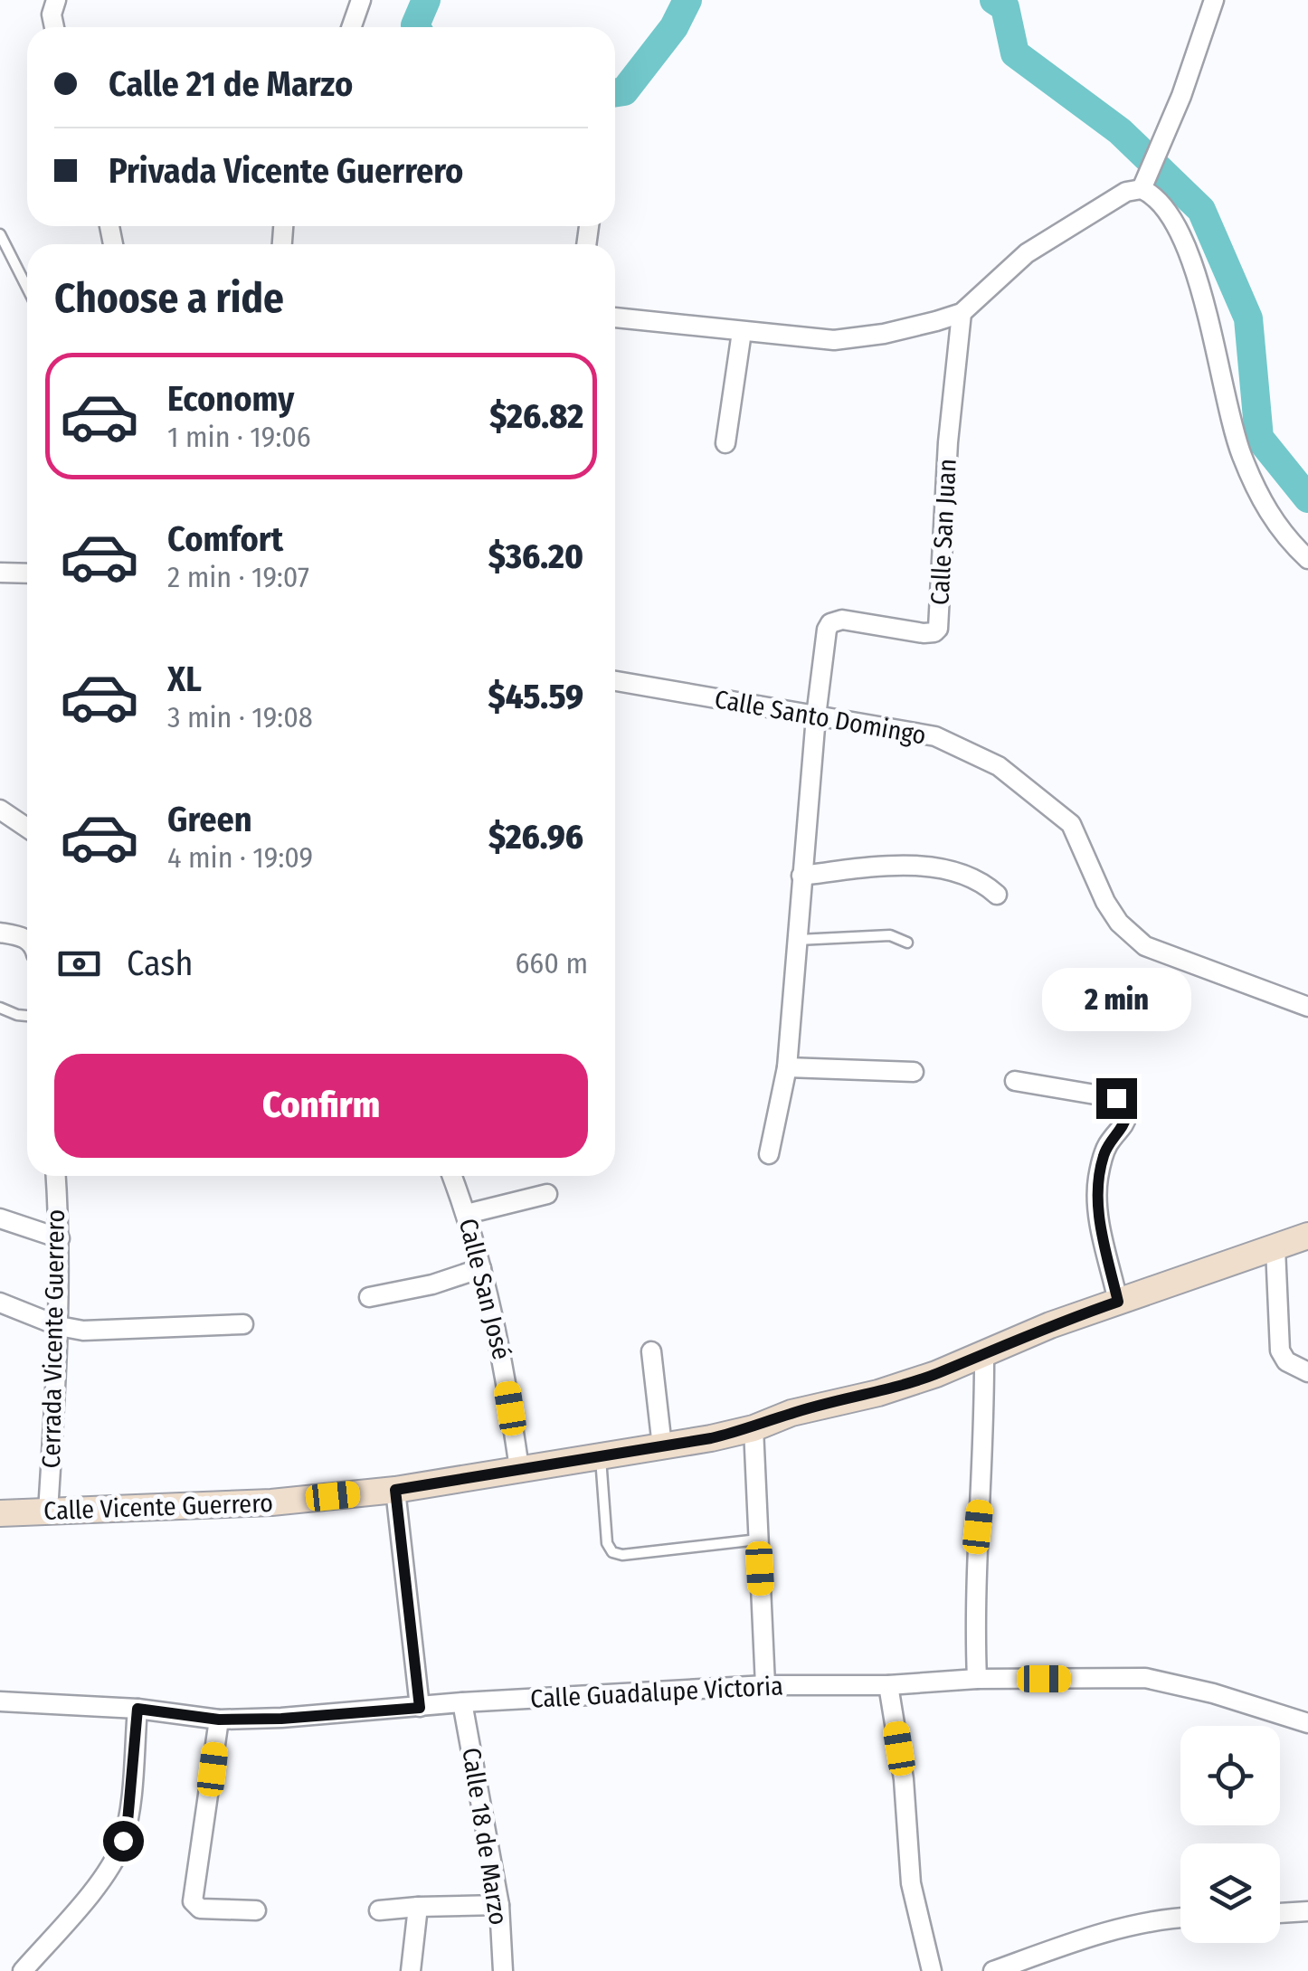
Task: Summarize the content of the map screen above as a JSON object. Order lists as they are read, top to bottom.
{
  "streets": {
    "street": [
      "Calle San Juan",
      "Calle Santo Domingo",
      "Calle San José",
      "Cerrada Vicente Guerrero",
      "Calle Vicente Guerrero",
      "Calle Guadalupe Victoria",
      "Calle 18 de Marzo"
    ]
  },
  "crossings": [
    ["Calle San Juan", "Calle Santo Domingo"],
    ["Calle San José", "Calle Vicente Guerrero"],
    ["Cerrada Vicente Guerrero", "Calle Vicente Guerrero"],
    ["Calle Guadalupe Victoria", "Calle 18 de Marzo"]
  ],
  "page": {
    "banner": ["Calle 21 de Marzo", "Privada Vicente Guerrero"],
    "heading": "Choose a ride",
    "list": [
      {
        "name": "Economy",
        "note": "1 min · 19:06",
        "value": "$26.82"
      },
      {
        "name": "Comfort",
        "note": "2 min · 19:07",
        "value": "$36.20"
      },
      {
        "name": "XL",
        "note": "3 min · 19:08",
        "value": "$45.59"
      },
      {
        "name": "Green",
        "note": "4 min · 19:09",
        "value": "$26.96"
      }
    ],
    "pay": ["Cash", "660 m"],
    "bubble": "2 min",
    "buttons": "Confirm"
  }
}
